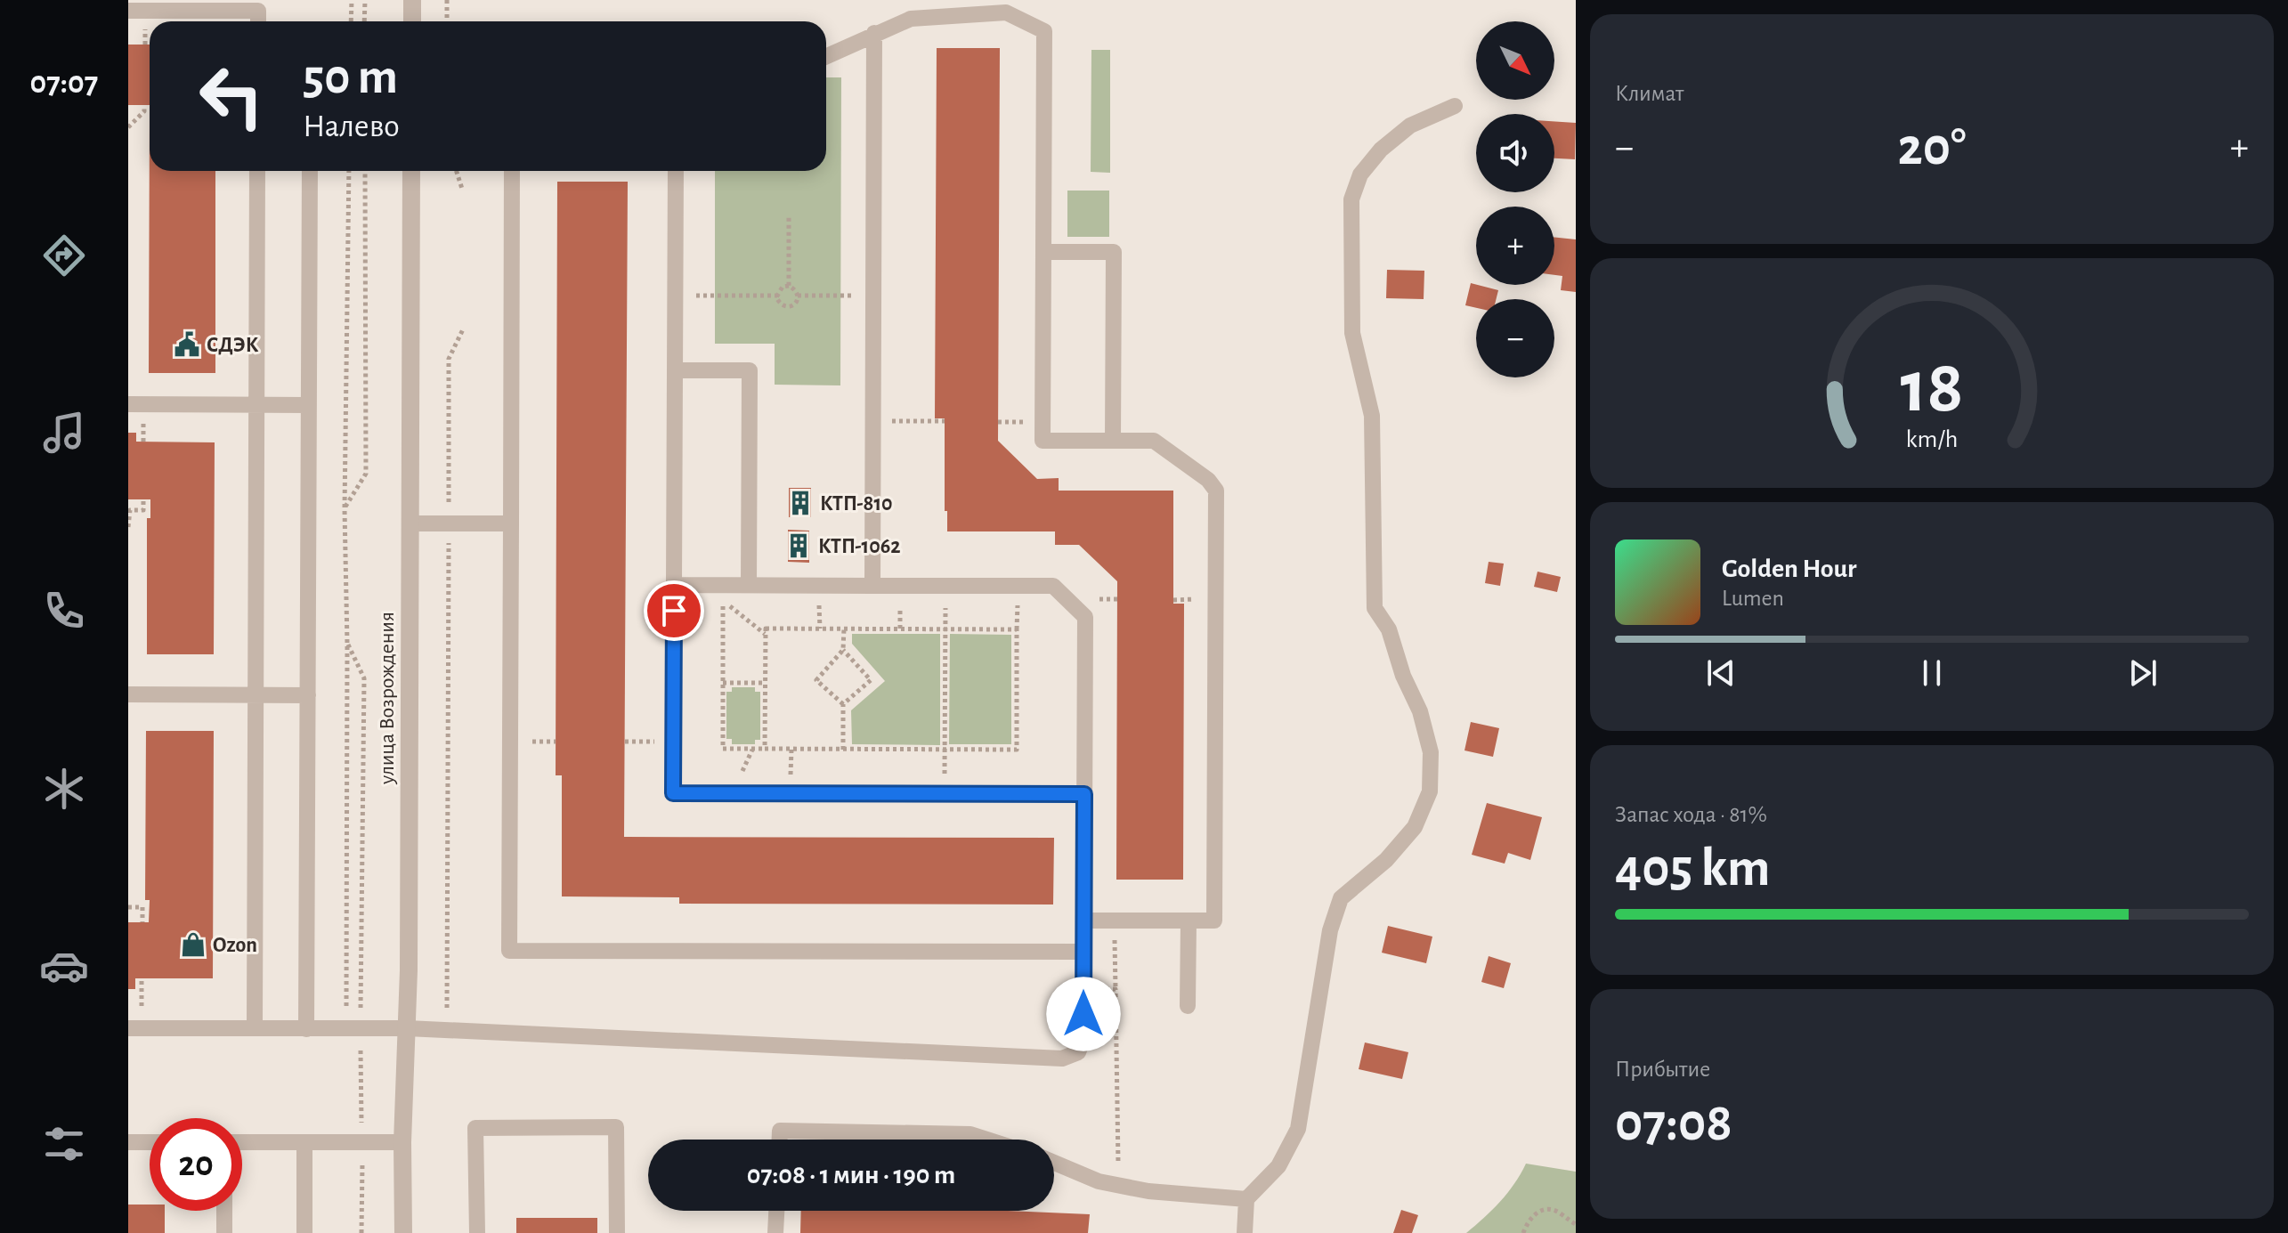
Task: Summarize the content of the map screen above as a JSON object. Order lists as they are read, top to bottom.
{
  "streets": {
    "street": ["улица Возрождения"]
  },
  "places": {
    "public building": ["СДЭК"],
    "building": ["КТП-810", "КТП-1062"],
    "shop": ["Ozon"]
  },
  "north": "bottom right",
  "page": {
    "tabs": "07:07",
    "tile": [
      "Климат",
      ["Запас хода · 81%", "405 km"],
      ["Прибытие", "07:08"]
    ],
    "map_buttons": ["+", "−"],
    "turn": ["50 m", "Налево"],
    "heat": ["−", "20°", "+"],
    "song": ["Golden Hour", "Lumen"],
    "limit": "20",
    "trip": "07:08 · 1 мин · 190 m",
    "gauge": ["18", "km/h"]
  }
}
